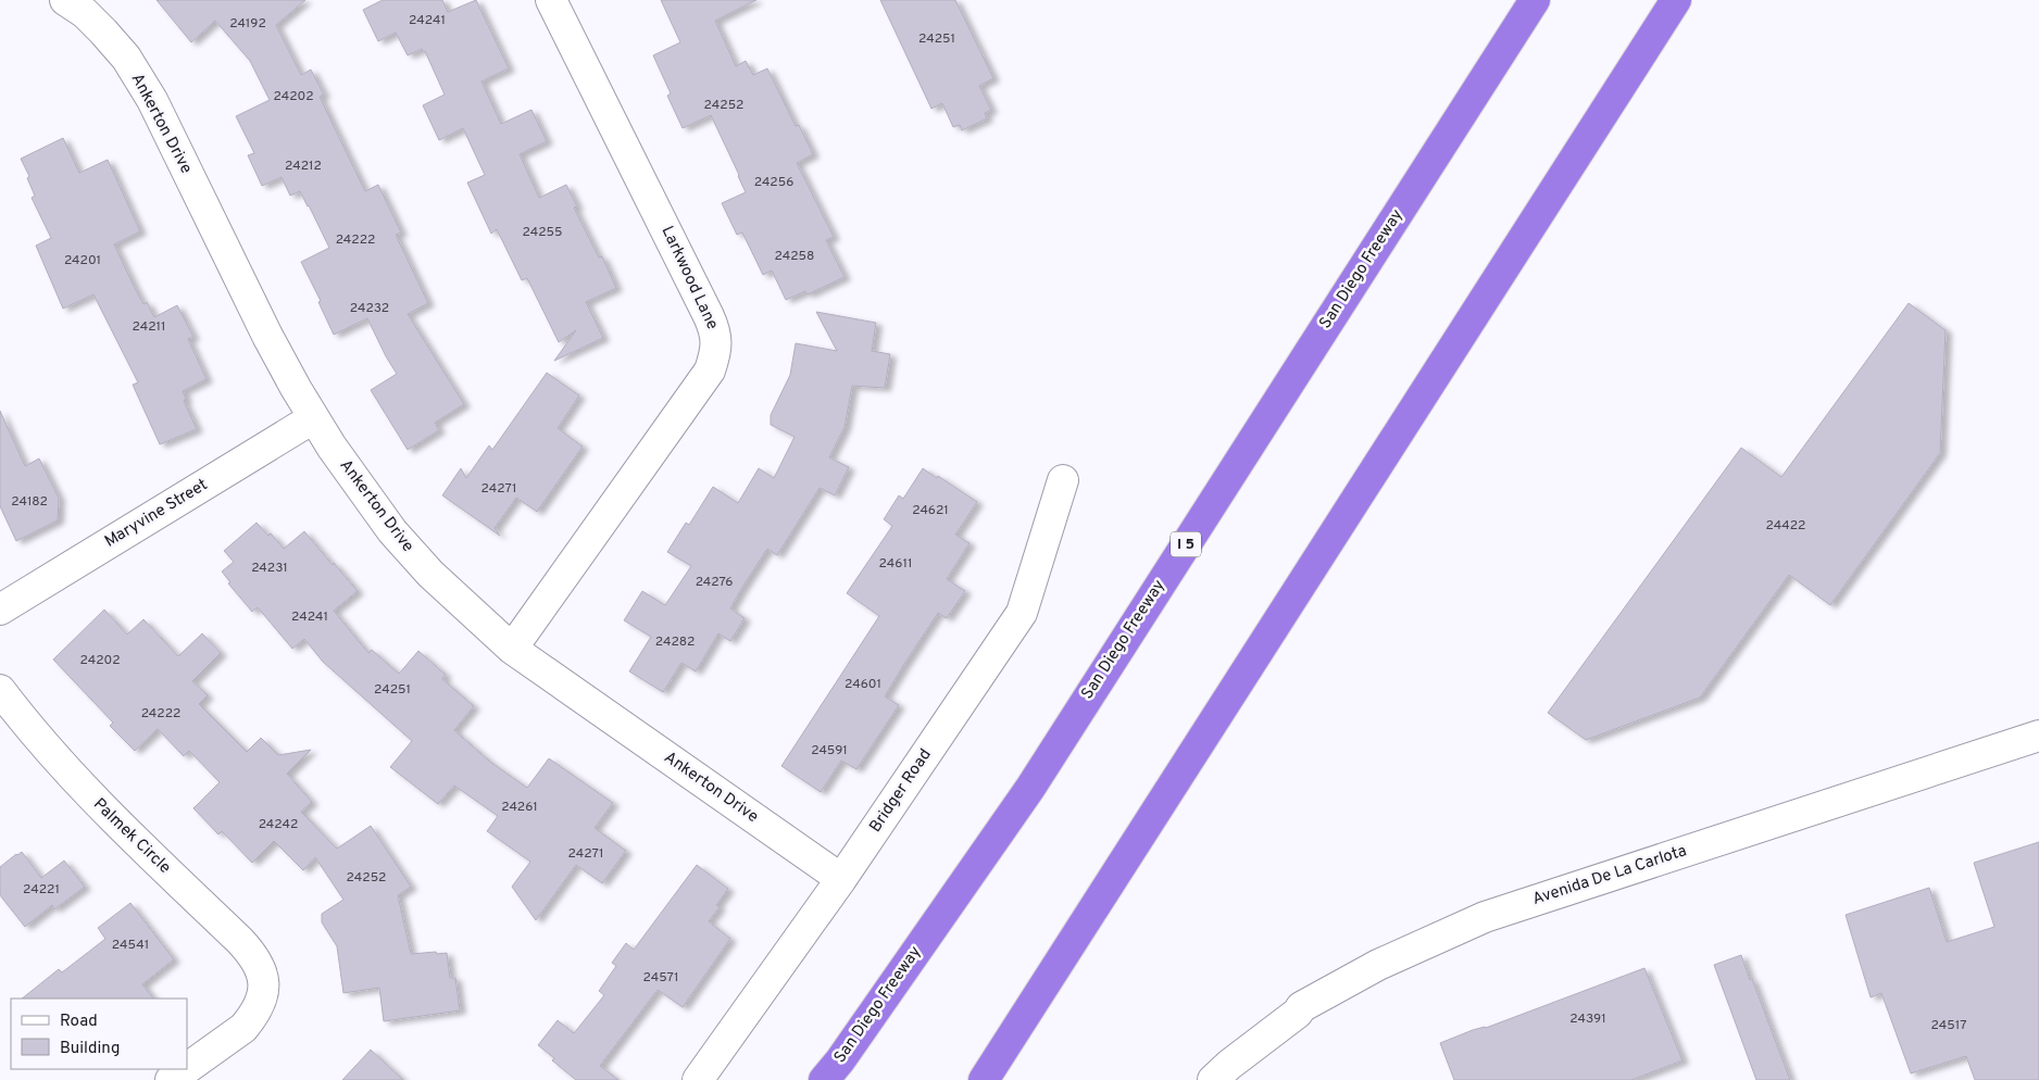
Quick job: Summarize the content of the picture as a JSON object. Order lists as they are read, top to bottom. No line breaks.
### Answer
{"streets":{"highway":["San Diego Freeway","I 5"],"street":["Ankerton Drive","Larkwood Lane","Maryvine Street","Bridger Road","Palmek Circle","Avenida De La Carlota"]},"crossings":[["Ankerton Drive","Larkwood Lane"],["Ankerton Drive","Maryvine Street"],["Ankerton Drive","Bridger Road"]],"house_numbers":["24241","24192","24251","24202","24252","24212","24256","24255","24222","24258","24201","24232","24211","24271","24182","24621","24422","24611","24231","24276","24241","24282","24202","24601","24251","24222","24591","24261","24242","24271","24252","24221","24541","24571","24391","24517"],"legend":["Road","Building"]}
